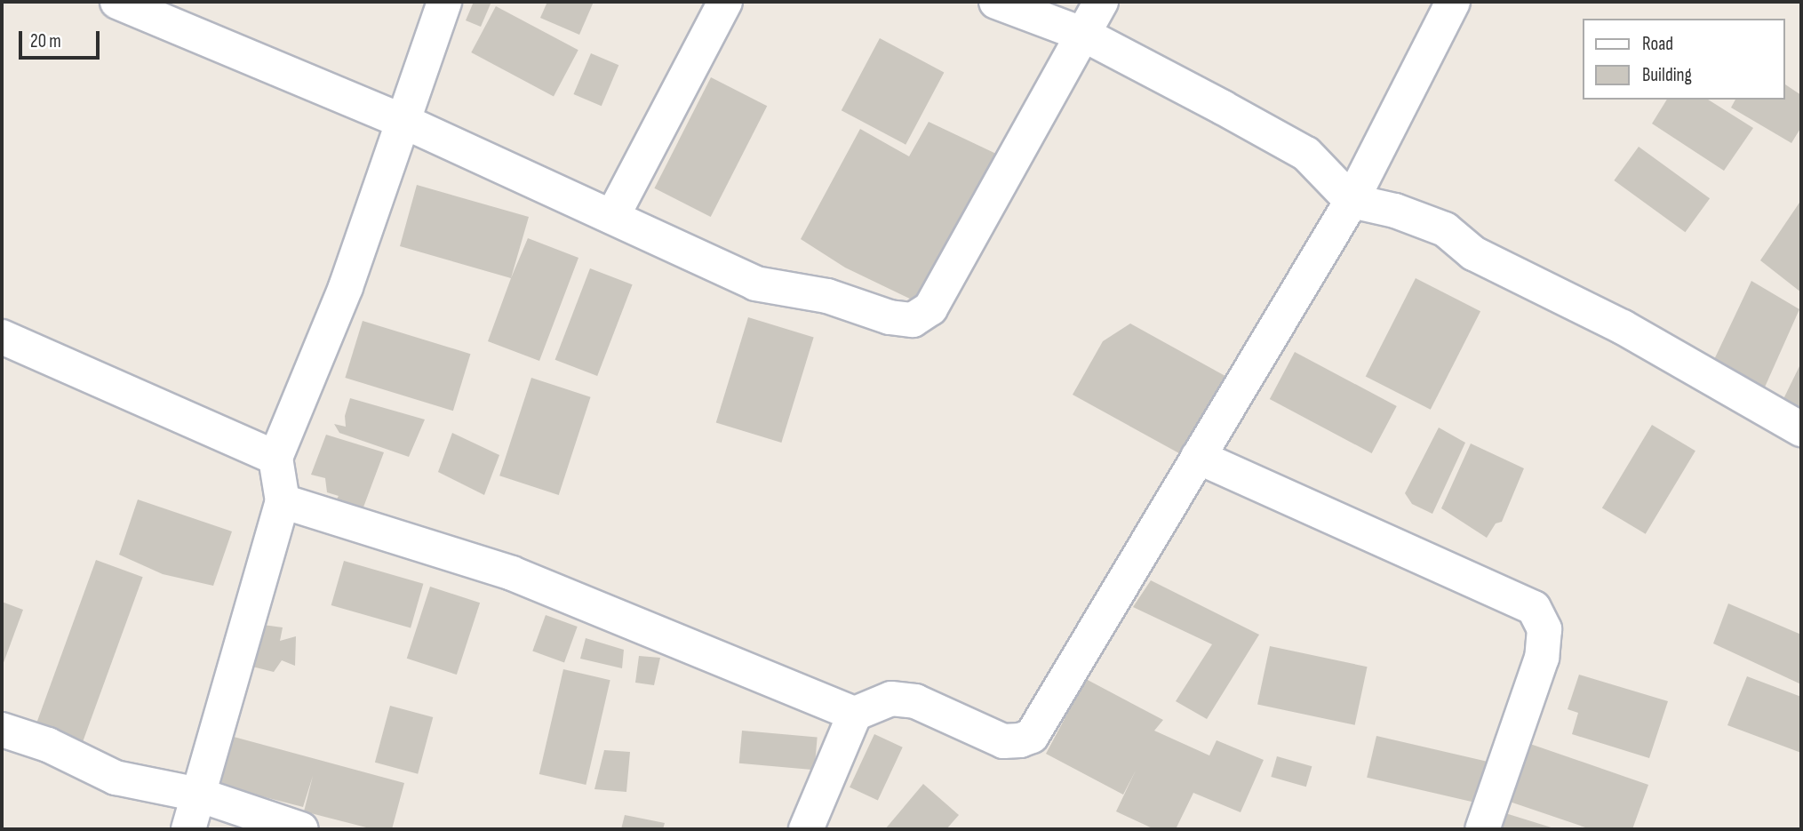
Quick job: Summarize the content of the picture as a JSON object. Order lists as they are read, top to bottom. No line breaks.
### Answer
{"legend":["Road","Building"],"scale_bar":"20 m"}
